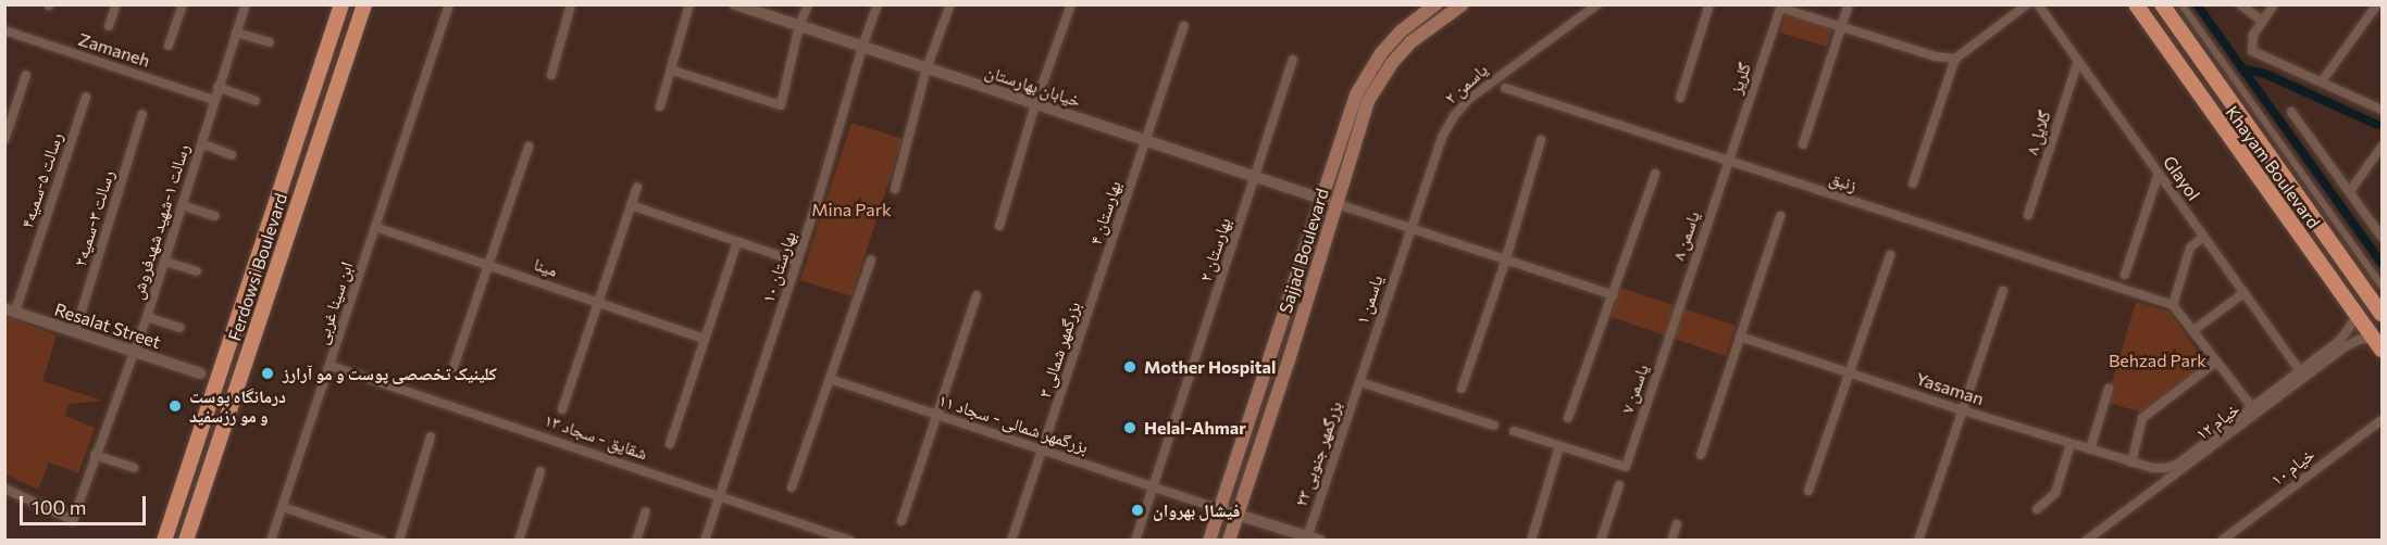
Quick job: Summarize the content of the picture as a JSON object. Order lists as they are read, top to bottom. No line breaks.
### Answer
{"streets":{"main road":["Khayam Boulevard","Sajjad Boulevard","Ferdowsi Boulevard"],"street":["Zamaneh","گلریز","یاسمن ۲","خیابان بهارستان","گلایل ۸","Glayol","رسالت ۵-سمیه۴","زنبق","بهارستان ۴","رسالت ۳-سمیه۲","رسالت ۱-شهید شهدفروش","یاسمن ۸","بهارستان ۲","مینا","بهارستان ۱۰","یاسمن ۱","ابن سینا غربی","Resalat Street","بزرگمهر شمالی ۳","یاسمن ۷","Yasaman","خیام ۱۲","بزرگمهر شمالی - سجاد ۱۱","شقایق - سجاد ۱۳","بزرگمهر جنوبی ۲۳","خیام ۱۰"]},"crossings":[["Zamaneh","رسالت ۱-شهید شهدفروش"],["گلریز","زنبق"],["گلریز","یاسمن ۸"],["یاسمن ۲","یاسمن ۱"],["خیابان بهارستان","بهارستان ۴"],["خیابان بهارستان","بهارستان ۲"],["خیابان بهارستان","Sajjad Boulevard"],["خیابان بهارستان","بهارستان ۱۰"],["گلایل ۸","Glayol"],["Khayam Boulevard","خیام ۱۲"],["Glayol","خیام ۱۲"],["رسالت ۵-سمیه۴","Resalat Street"],["زنبق","یاسمن ۸"],["بهارستان ۴","بزرگمهر شمالی ۳"],["رسالت ۳-سمیه۲","Resalat Street"],["رسالت ۱-شهید شهدفروش","Resalat Street"],["یاسمن ۸","یاسمن ۷"],["بهارستان ۲","بزرگمهر شمالی - سجاد ۱۱"],["Sajjad Boulevard","بزرگمهر شمالی - سجاد ۱۱"],["مینا","ابن سینا غربی"],["بهارستان ۱۰","شقایق - سجاد ۱۳"],["یاسمن ۱","بزرگمهر جنوبی ۲۳"],["ابن سینا غربی","شقایق - سجاد ۱۳"],["بزرگمهر شمالی ۳","بزرگمهر شمالی - سجاد ۱۱"],["Yasaman","خیام ۱۲"]],"parks":["Mina Park","Behzad Park"],"places":["Mother Hospital","کلینیک تخصصی پوست و مو آرارز","درمانگاه پوست و مو رزسفید","Helal-Ahmar","فیشال بهروان"],"scale_bar":"100 m"}
